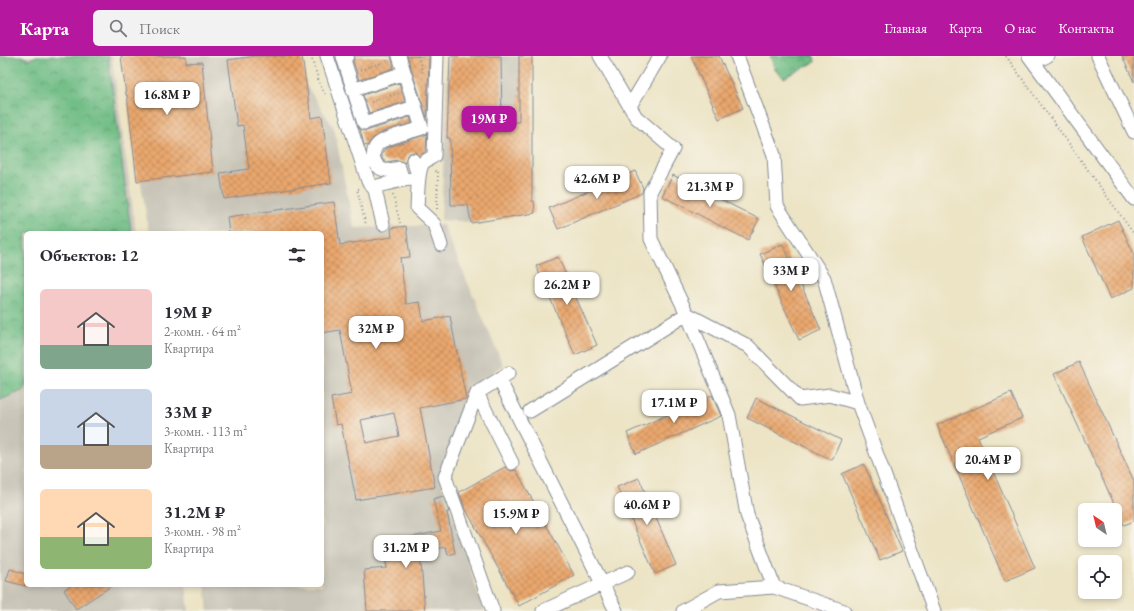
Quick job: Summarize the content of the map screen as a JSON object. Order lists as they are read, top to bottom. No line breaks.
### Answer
{"north":"top left","page":{"header":"Карта","search":"Поиск","nav":["Главная","Карта","О нас","Контакты"],"price":["16.8M ₽","19M ₽","42.6M ₽","21.3M ₽","33M ₽","26.2M ₽","32M ₽","17.1M ₽","20.4M ₽","40.6M ₽","15.9M ₽","31.2M ₽"],"heading":"Объектов: 12","list":[{"name":"19M ₽","note":"2-комн. · 64 m² · Квартира"},{"name":"33M ₽","note":"3-комн. · 113 m² · Квартира"},{"name":"31.2M ₽","note":"3-комн. · 98 m² · Квартира"}]}}
